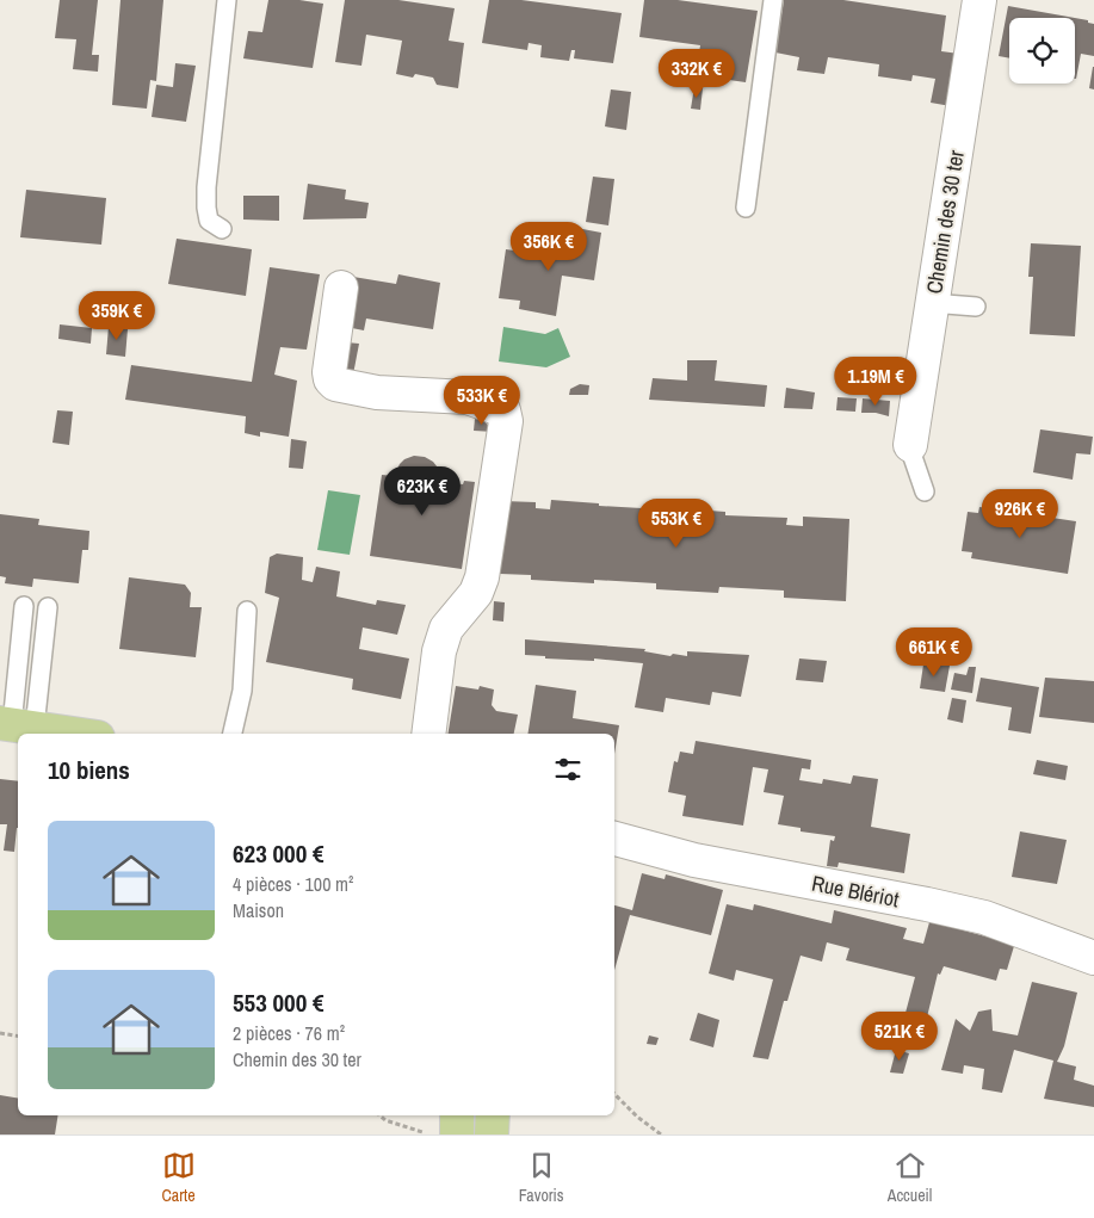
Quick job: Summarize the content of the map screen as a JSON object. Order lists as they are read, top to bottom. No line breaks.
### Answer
{"streets":{"street":["Chemin des 30 ter","Rue Blériot"]},"page":{"price":["332K €","356K €","359K €","1.19M €","533K €","623K €","926K €","553K €","661K €","521K €"],"heading":"10 biens","list":[{"name":"623 000 €","note":"4 pièces · 100 m² · Maison"},{"name":"553 000 €","note":"2 pièces · 76 m² · Chemin des 30 ter"}],"tabs":["Carte","Favoris","Accueil"]}}
